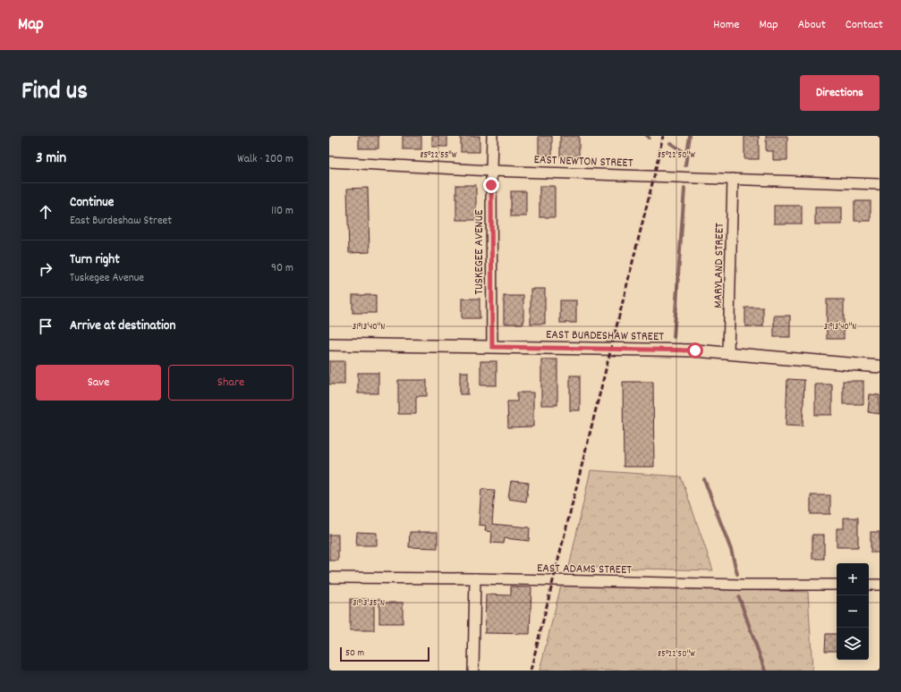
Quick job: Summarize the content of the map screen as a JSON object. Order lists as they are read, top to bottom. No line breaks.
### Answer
{"streets":{"street":["EAST NEWTON STREET","TUSKEGEE AVENUE","MARYLAND STREET","EAST BURDESHAW STREET","EAST ADAMS STREET"]},"crossings":[["EAST NEWTON STREET","TUSKEGEE AVENUE"],["EAST NEWTON STREET","MARYLAND STREET"],["TUSKEGEE AVENUE","EAST BURDESHAW STREET"],["MARYLAND STREET","EAST BURDESHAW STREET"]],"scale_bar":"50 m","page":{"header":"Map","nav":["Home","Map","About","Contact"],"title":"Find us","buttons":["Directions",["Save","Share"]],"heading":["3 min","Walk · 200 m"],"list":[["Continue","East Burdeshaw Street","110 m"],["Turn right","Tuskegee Avenue","90 m"],"Arrive at destination"],"map_buttons":["+","−"],"scale":"50 m"},"coordinates":["85°22'55\"W","85°22'50\"W","31°13'40\"N","31°13'35\"N"]}
